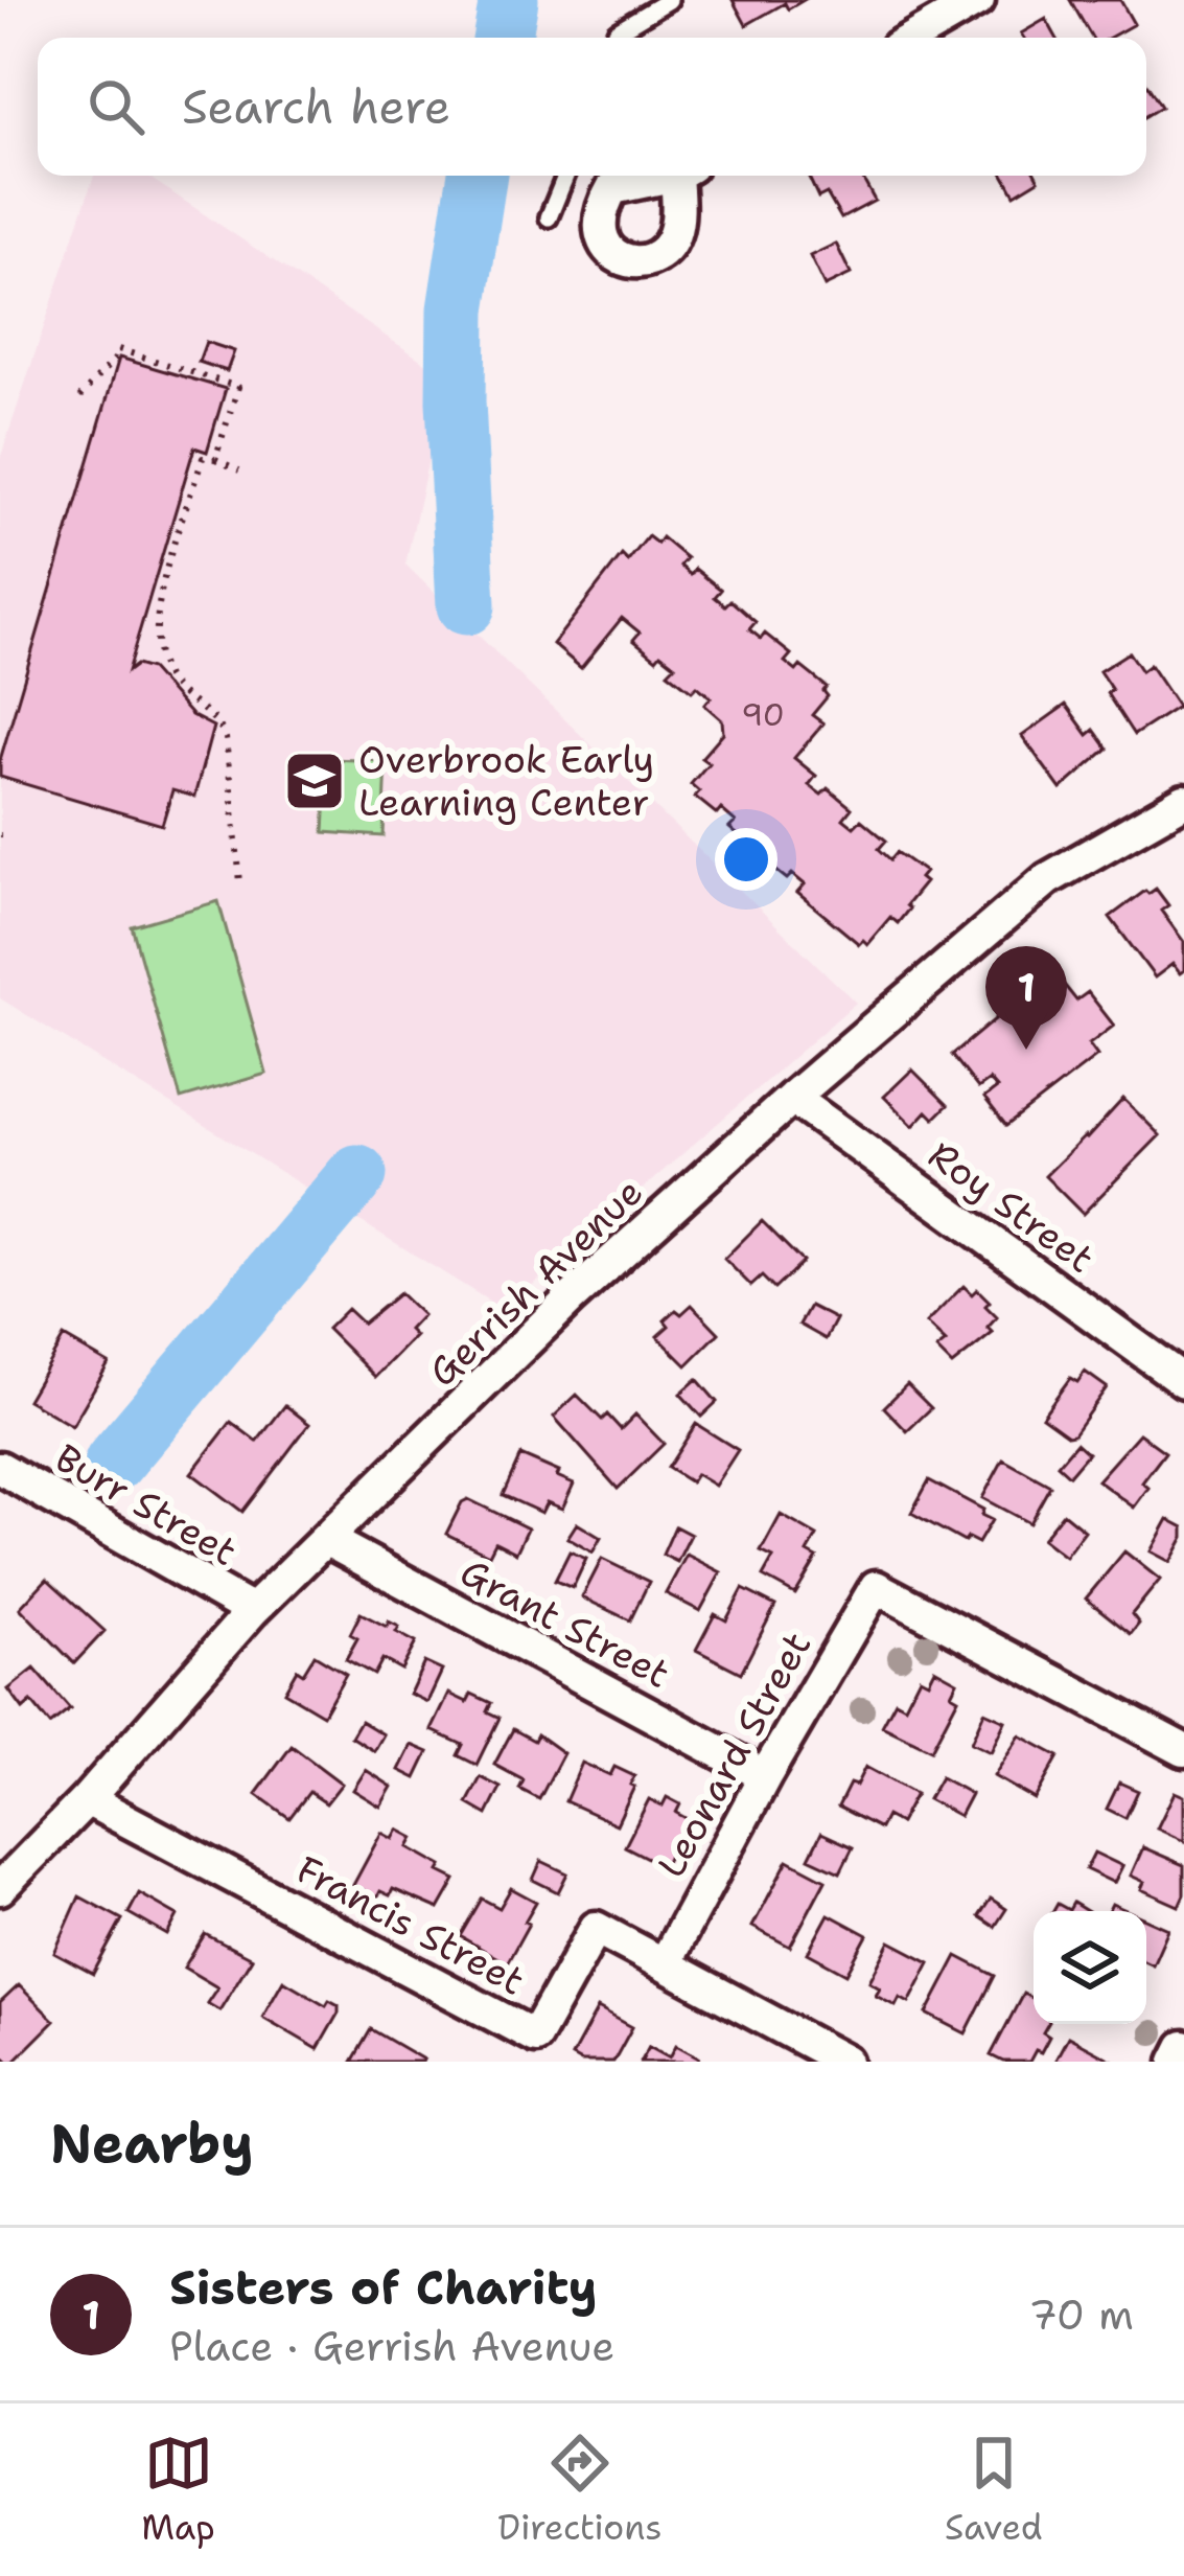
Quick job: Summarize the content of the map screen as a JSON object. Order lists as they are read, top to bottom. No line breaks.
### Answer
{"streets":{"street":["Roy Street","Gerrish Avenue","Burr Street","Grant Street","Leonard Street","Francis Street"]},"crossings":[["Roy Street","Gerrish Avenue"],["Gerrish Avenue","Burr Street"],["Gerrish Avenue","Grant Street"],["Gerrish Avenue","Francis Street"],["Grant Street","Leonard Street"],["Leonard Street","Francis Street"]],"places":{"school or university":["Overbrook Early Learning Center"]},"house_numbers":["90"],"page":{"search":"Search here","pins":"1","heading":"Nearby","list":[{"mark":"1","name":"Sisters of Charity","note":"Place · Gerrish Avenue","value":"70 m"}],"nav":["Map","Directions","Saved"]}}
